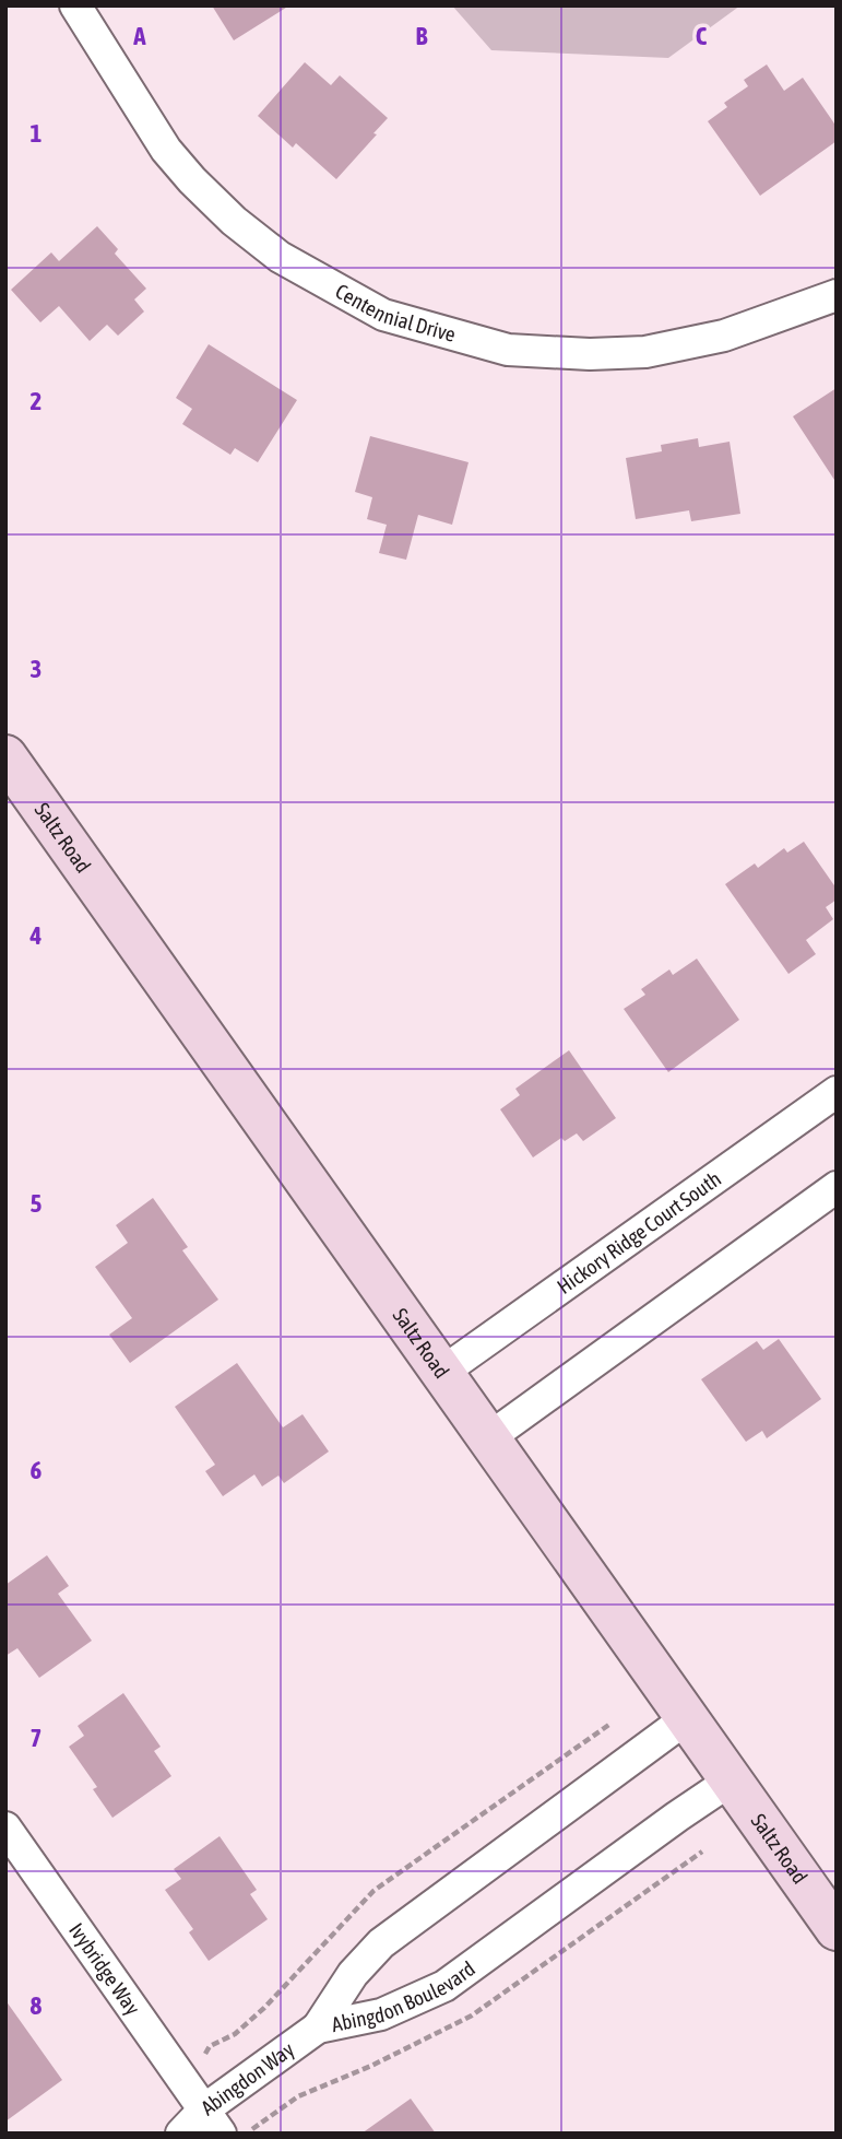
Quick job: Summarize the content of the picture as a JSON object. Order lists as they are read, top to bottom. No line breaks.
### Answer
{"streets":{"street":["Centennial Drive","Saltz Road","Hickory Ridge Court South","Ivybridge Way","Abingdon Boulevard","Abingdon Way"]},"crossings":[["Saltz Road","Hickory Ridge Court South"],["Saltz Road","Abingdon Boulevard"],["Ivybridge Way","Abingdon Way"],["Abingdon Boulevard","Abingdon Way"]],"grid":{"columns":["A","B","C"],"rows":["1","2","3","4","5","6","7","8"]}}
